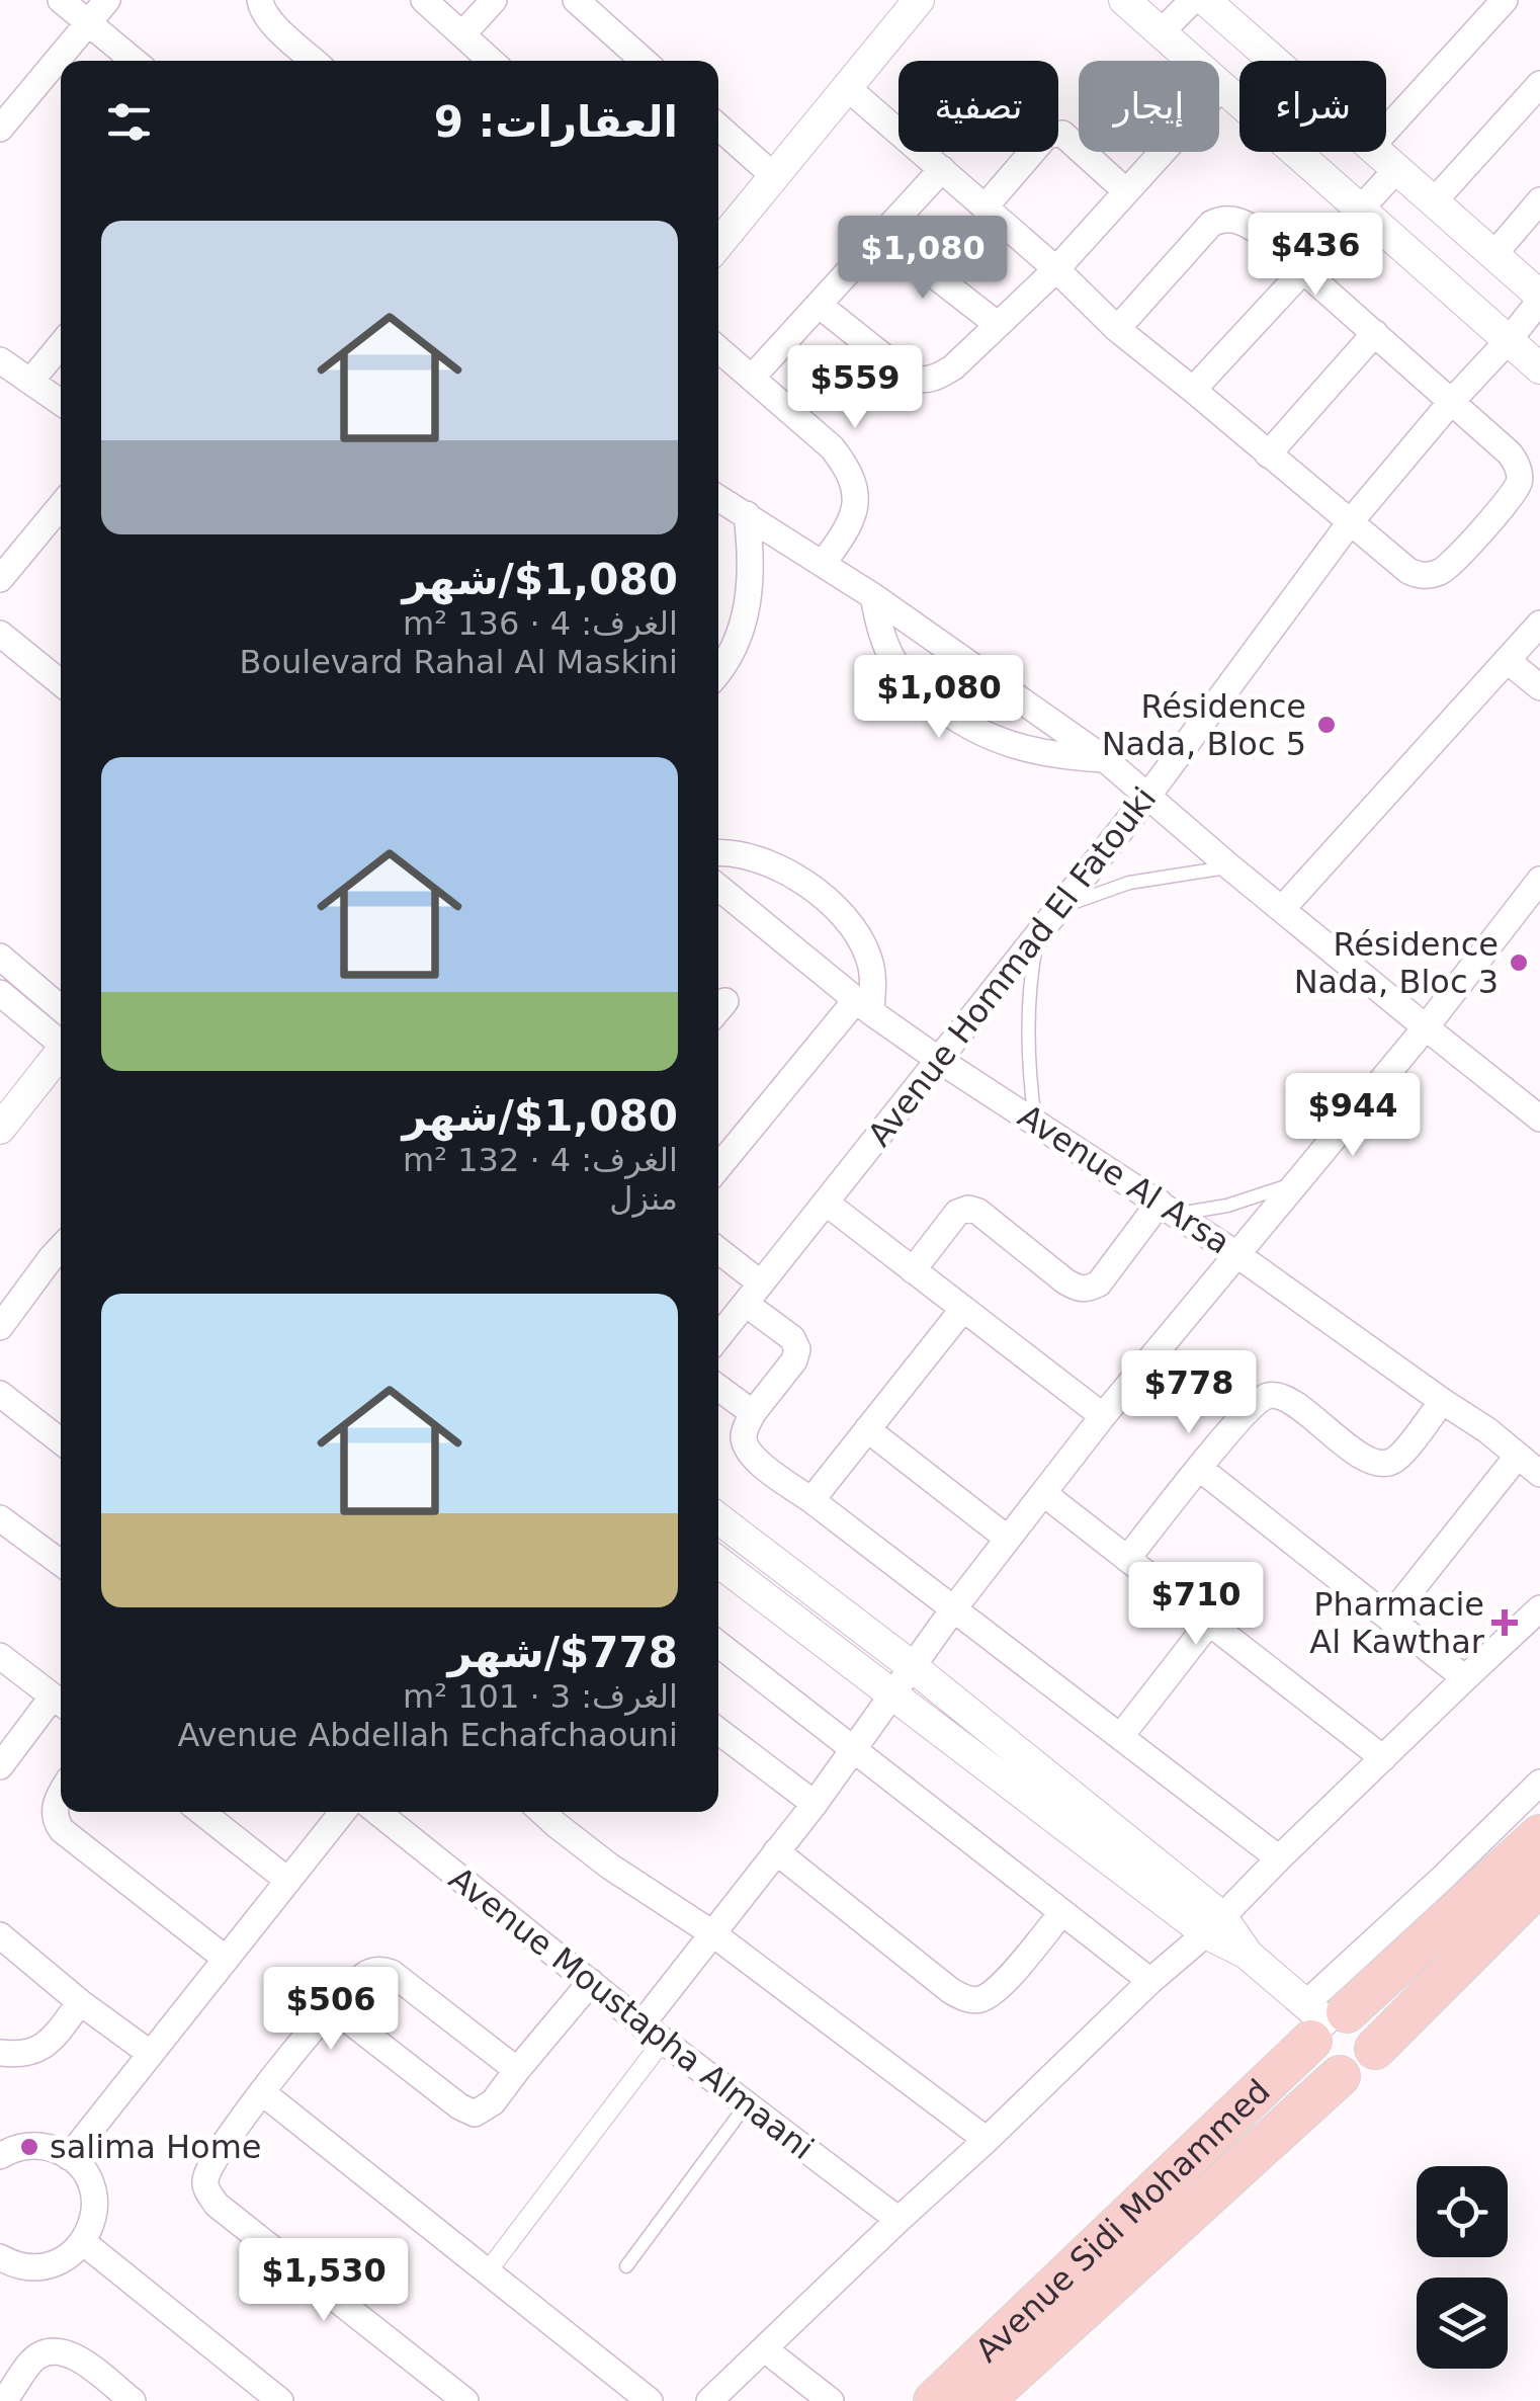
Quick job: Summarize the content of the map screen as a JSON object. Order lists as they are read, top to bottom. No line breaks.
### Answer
{"streets":{"main road":["Avenue Sidi Mohammed"],"street":["Avenue Hommad El Fatouki","Avenue Al Arsa","Avenue Moustapha Almaani"]},"crossings":[["Avenue Hommad El Fatouki","Avenue Al Arsa"]],"places":{"other":["Résidence Nada, Bloc 5","Résidence Nada, Bloc 3","salima Home"],"health":["Pharmacie Al Kawthar"]},"page":{"chip":["شراء","إيجار","تصفية"],"heading":"العقارات: 9","list":[{"name":"$1,080/شهر","note":"الغرف: 4 · 136 m² · Boulevard Rahal Al Maskini"},{"name":"$1,080/شهر","note":"الغرف: 4 · 132 m² · منزل"},{"name":"$778/شهر","note":"الغرف: 3 · 101 m² · Avenue Abdellah Echafchaouni"}],"price":["$436","$1,080","$559","$1,080","$944","$778","$710","$506","$1,530"]}}
